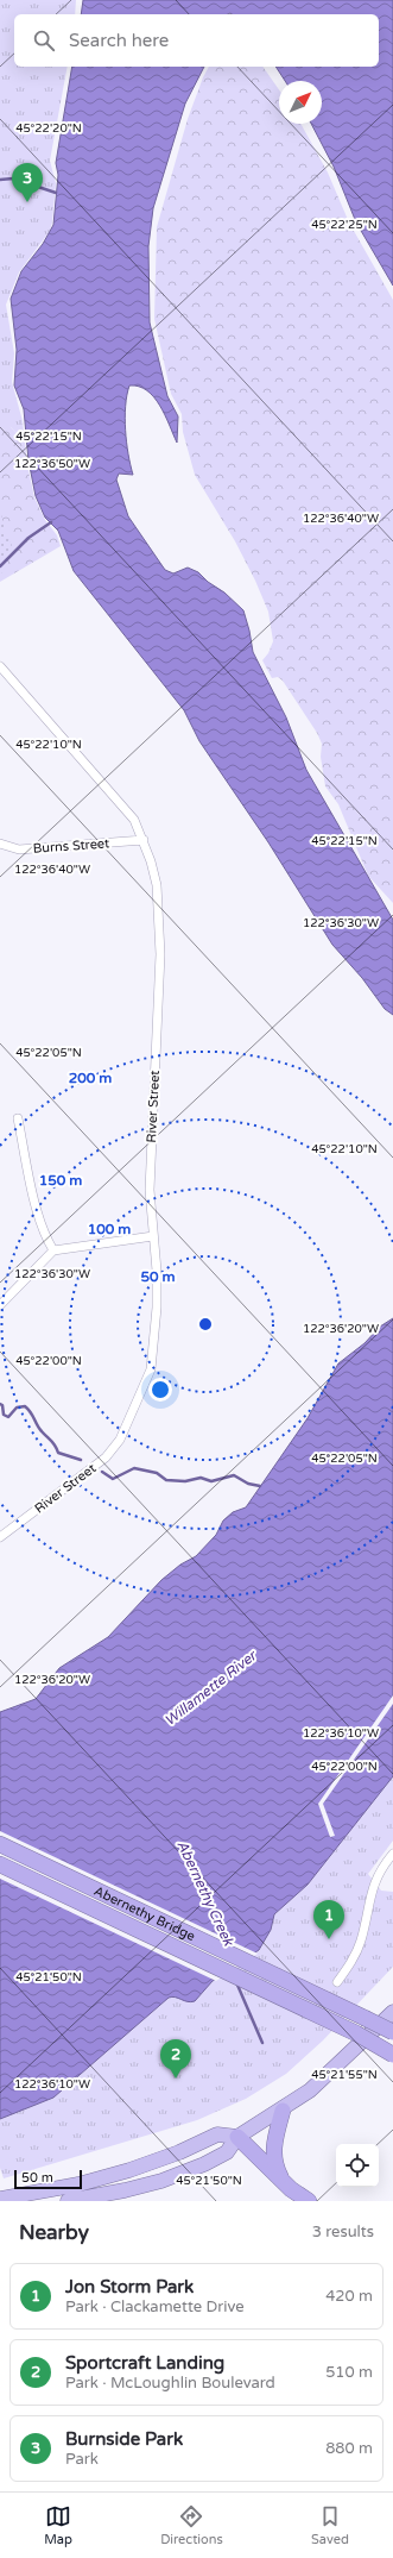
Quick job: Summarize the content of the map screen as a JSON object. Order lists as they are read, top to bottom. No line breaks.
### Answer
{"streets":{"highway":["Abernethy Bridge"],"street":["Burns Street","River Street"]},"crossings":[["Burns Street","River Street"]],"water":["Willamette River","Abernethy Creek"],"scale_bar":"50 m","north":"top right","page":{"search":"Search here","pins":["3","1","2"],"scale":"50 m","heading":["Nearby","3 results"],"list":[{"mark":"1","name":"Jon Storm Park","note":"Park · Clackamette Drive","value":"420 m"},{"mark":"2","name":"Sportcraft Landing","note":"Park · McLoughlin Boulevard","value":"510 m"},{"mark":"3","name":"Burnside Park","note":"Park","value":"880 m"}],"nav":["Map","Directions","Saved"]},"coordinates":["45°22'20\"N","45°22'25\"N","45°22'15\"N","122°36'50\"W","122°36'40\"W","45°22'10\"N","122°36'30\"W","45°22'05\"N","122°36'20\"W","45°22'00\"N","122°36'10\"W","45°21'50\"N","45°21'55\"N"],"rings":["200 m","150 m","100 m","50 m"]}
